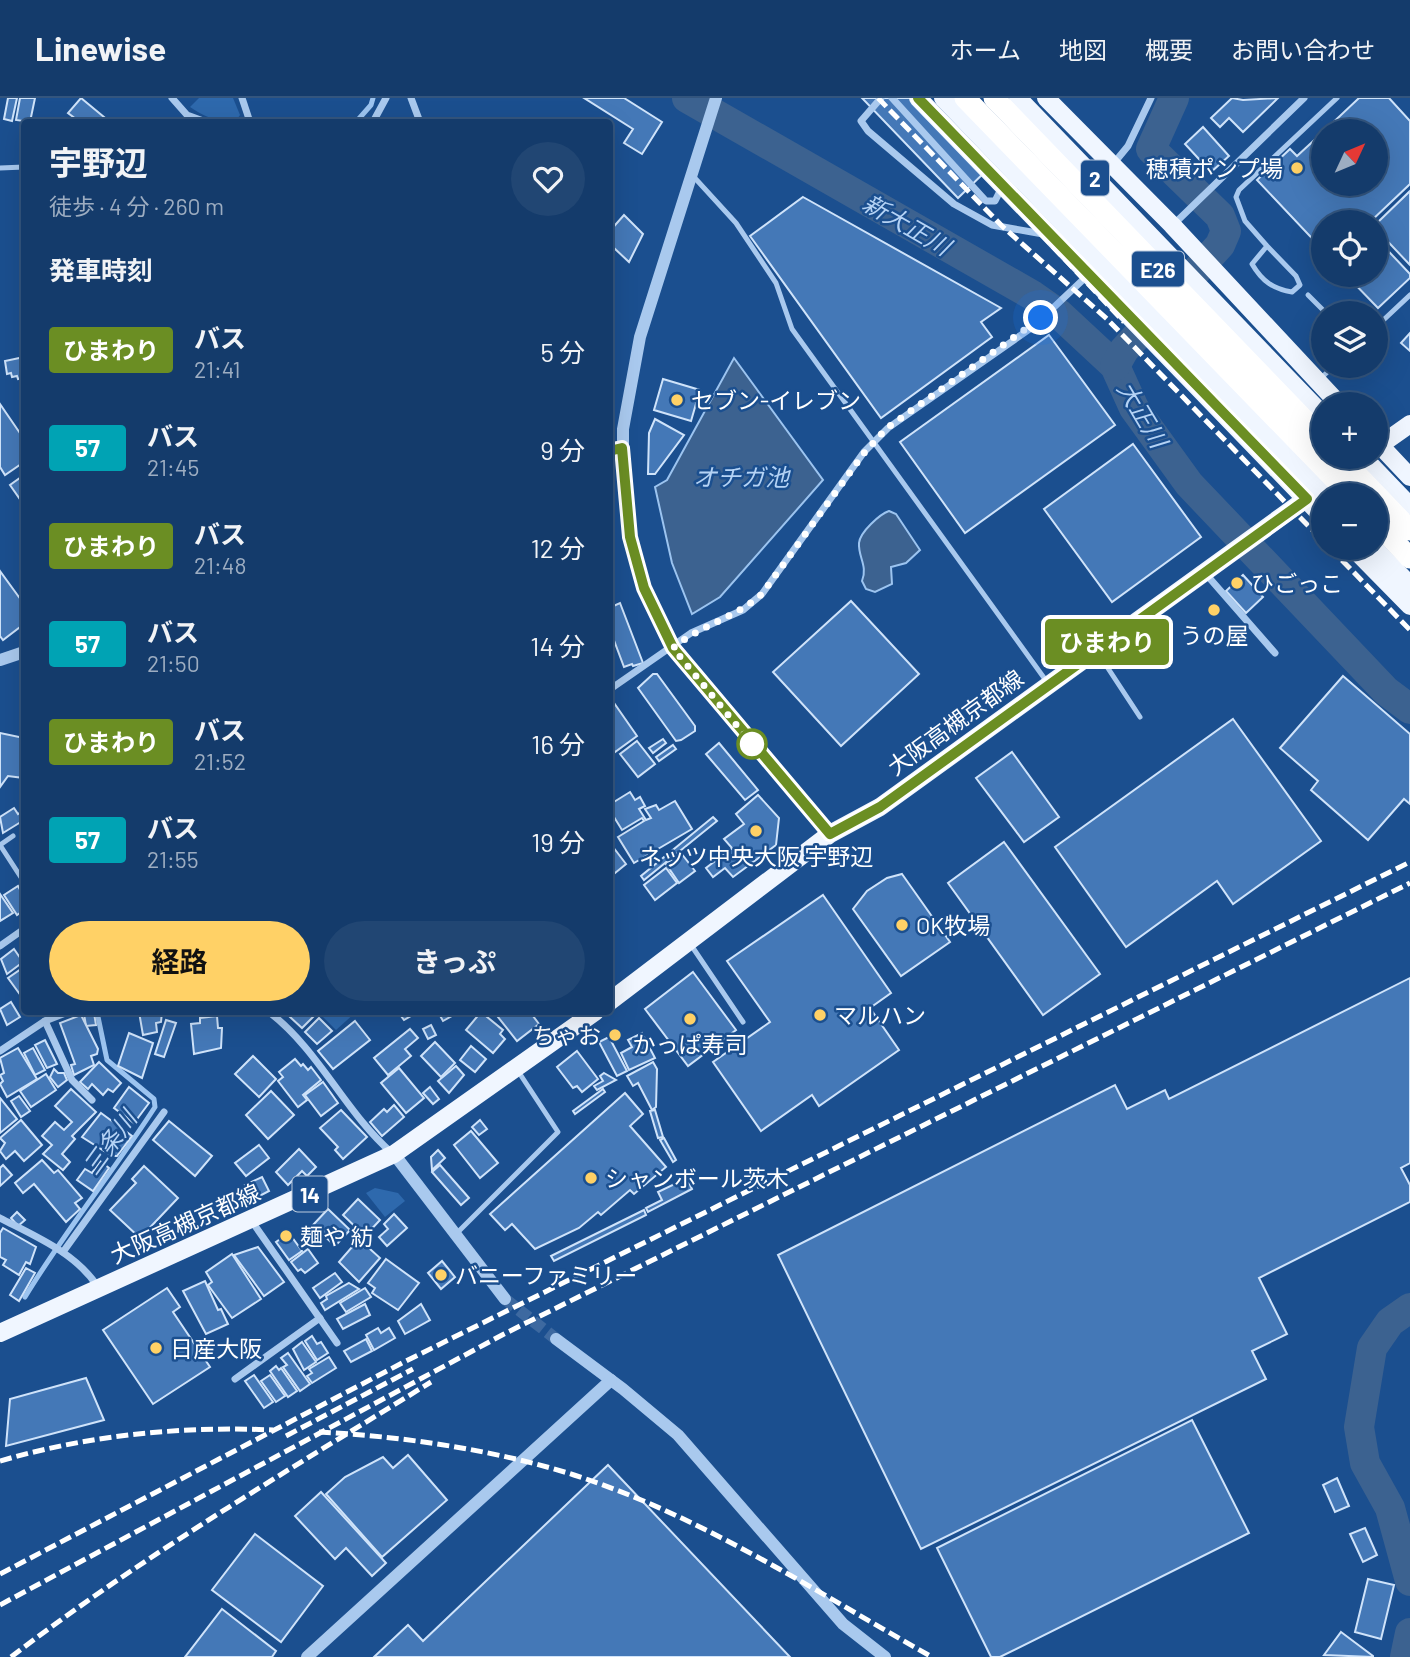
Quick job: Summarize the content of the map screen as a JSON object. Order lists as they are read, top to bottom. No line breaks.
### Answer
{"streets":{"highway":["E26"],"main road":["2","大阪高槻京都線","14"]},"water":["新大正川","大正川","オチガ池","三条川"],"places":["穂積ポンプ場","セブン-イレブン","ひごっこ","うの屋","ネッツ中央大阪 宇野辺","OK牧場","マルハン","かっぱ寿司","ちゃお","シャンボール茨木","麺や 紡","バニーファミリー","日産大阪"],"lines":["bus line ひまわり"],"north":"top right","page":{"header":"Linewise","nav":["ホーム","地図","概要","お問い合わせ"],"on_map":"ひまわり","map_buttons":["+","−"],"heading":[["宇野辺","徒歩 · 4 分 · 260 m"],"発車時刻"],"list":[{"mark":"ひまわり","name":"バス","note":"21:41","value":"5 分"},{"mark":"57","name":"バス","note":"21:45","value":"9 分"},{"mark":"ひまわり","name":"バス","note":"21:48","value":"12 分"},{"mark":"57","name":"バス","note":"21:50","value":"14 分"},{"mark":"ひまわり","name":"バス","note":"21:52","value":"16 分"},{"mark":"57","name":"バス","note":"21:55","value":"19 分"}],"buttons":["経路","きっぷ"]}}
